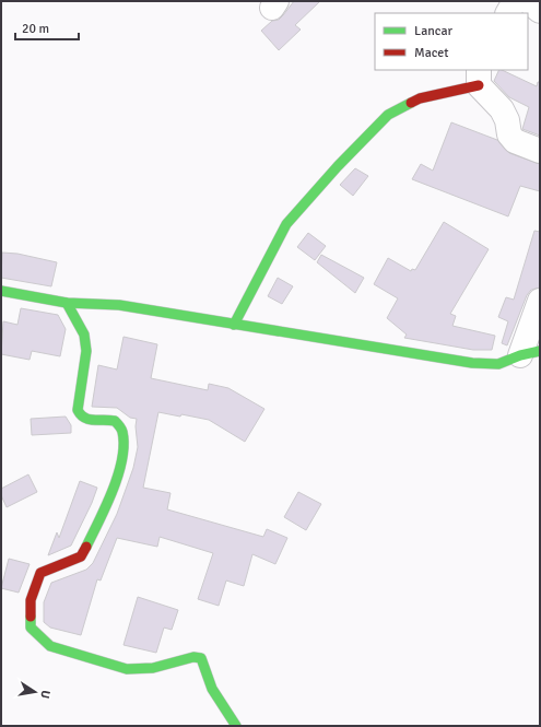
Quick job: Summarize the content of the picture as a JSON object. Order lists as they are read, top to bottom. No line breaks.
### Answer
{"legend":["Lancar","Macet"],"scale_bar":"20 m","north":"right"}
